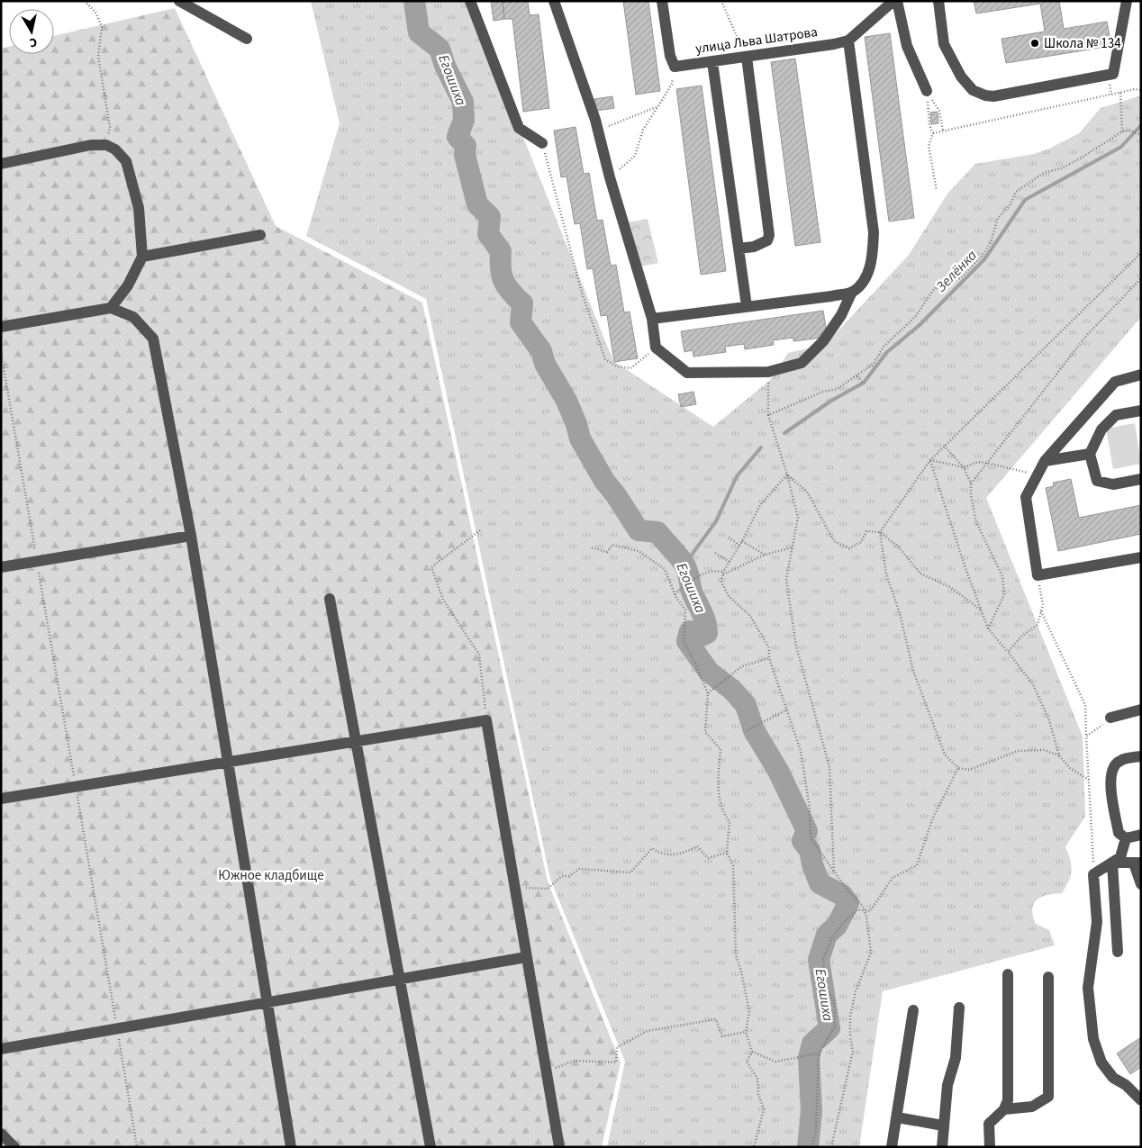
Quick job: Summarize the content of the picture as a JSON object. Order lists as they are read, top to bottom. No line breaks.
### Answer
{"streets":{"street":["улица Льва Шатрова"]},"water":["Егошиха","Зелёнка"],"parks":["Южное кладбище"],"places":["Школа № 134"],"north":"bottom"}
